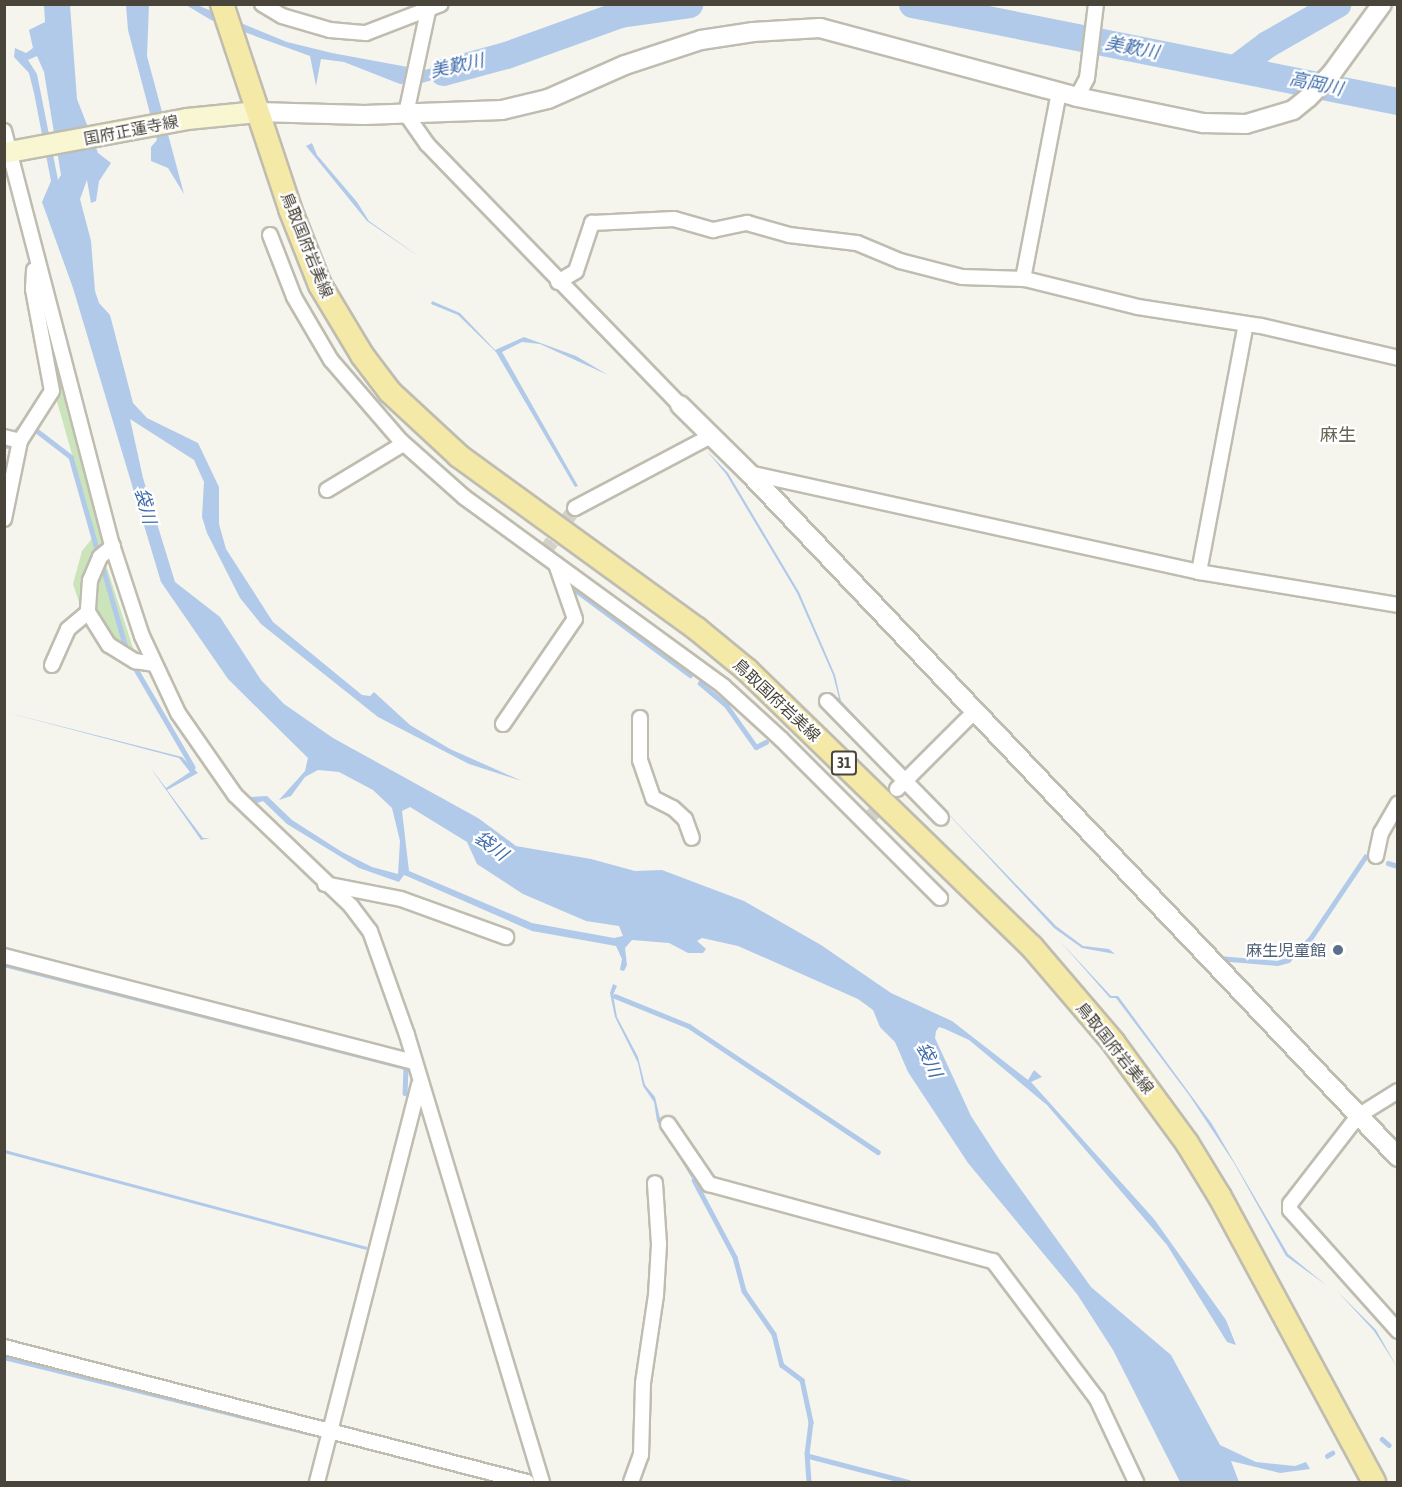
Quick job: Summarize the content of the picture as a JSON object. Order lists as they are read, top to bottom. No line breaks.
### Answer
{"streets":{"main road":["国府正蓮寺線","鳥取国府岩美線","31"]},"crossings":[["国府正蓮寺線","鳥取国府岩美線"]],"districts":["麻生"],"water":["美歎川","高岡川","袋川"],"places":["麻生児童館"]}
